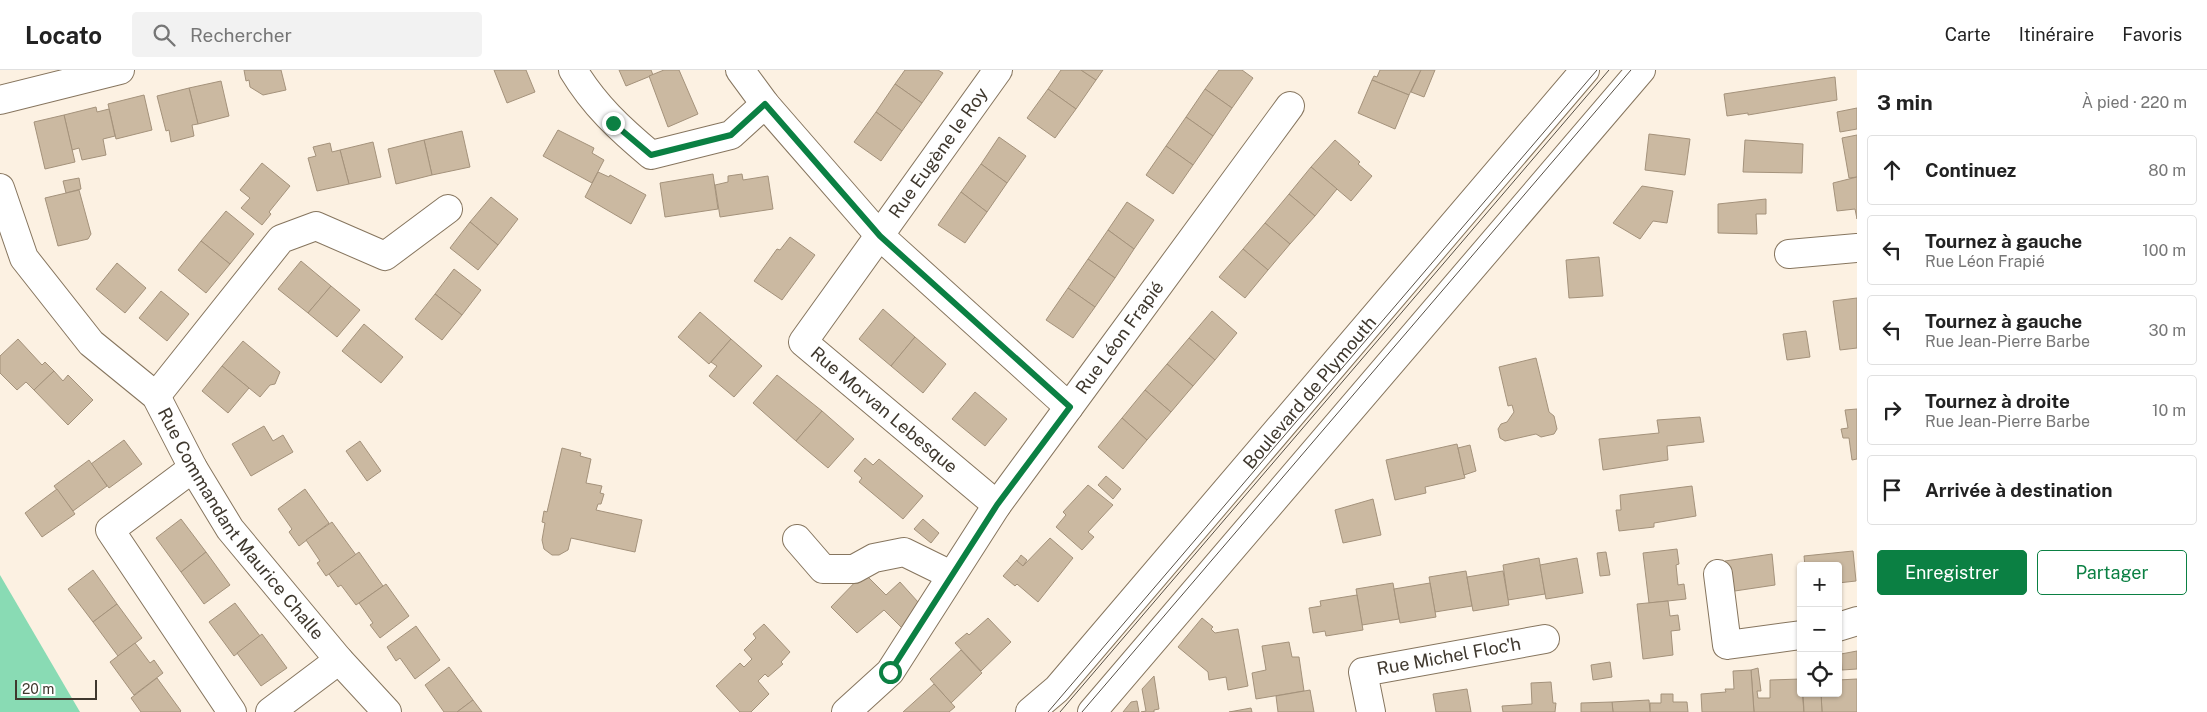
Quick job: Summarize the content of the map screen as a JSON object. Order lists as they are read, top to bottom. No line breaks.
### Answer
{"streets":{"street":["Rue Eugène le Roy","Rue Léon Frapié","Boulevard de Plymouth","Rue Morvan Lebesque","Rue Commandant Maurice Challe","Rue Michel Floc'h"]},"crossings":[["Rue Eugène le Roy","Rue Léon Frapié"],["Rue Eugène le Roy","Rue Morvan Lebesque"],["Rue Léon Frapié","Rue Morvan Lebesque"]],"scale_bar":"20 m","page":{"header":"Locato","search":"Rechercher","nav":["Carte","Itinéraire","Favoris"],"heading":["3 min","À pied · 220 m"],"list":[["Continuez","80 m"],["Tournez à gauche","Rue Léon Frapié","100 m"],["Tournez à gauche","Rue Jean-Pierre Barbe","30 m"],["Tournez à droite","Rue Jean-Pierre Barbe","10 m"],"Arrivée à destination"],"buttons":["Enregistrer","Partager"],"map_buttons":["+","−"],"scale":"20 m"}}
